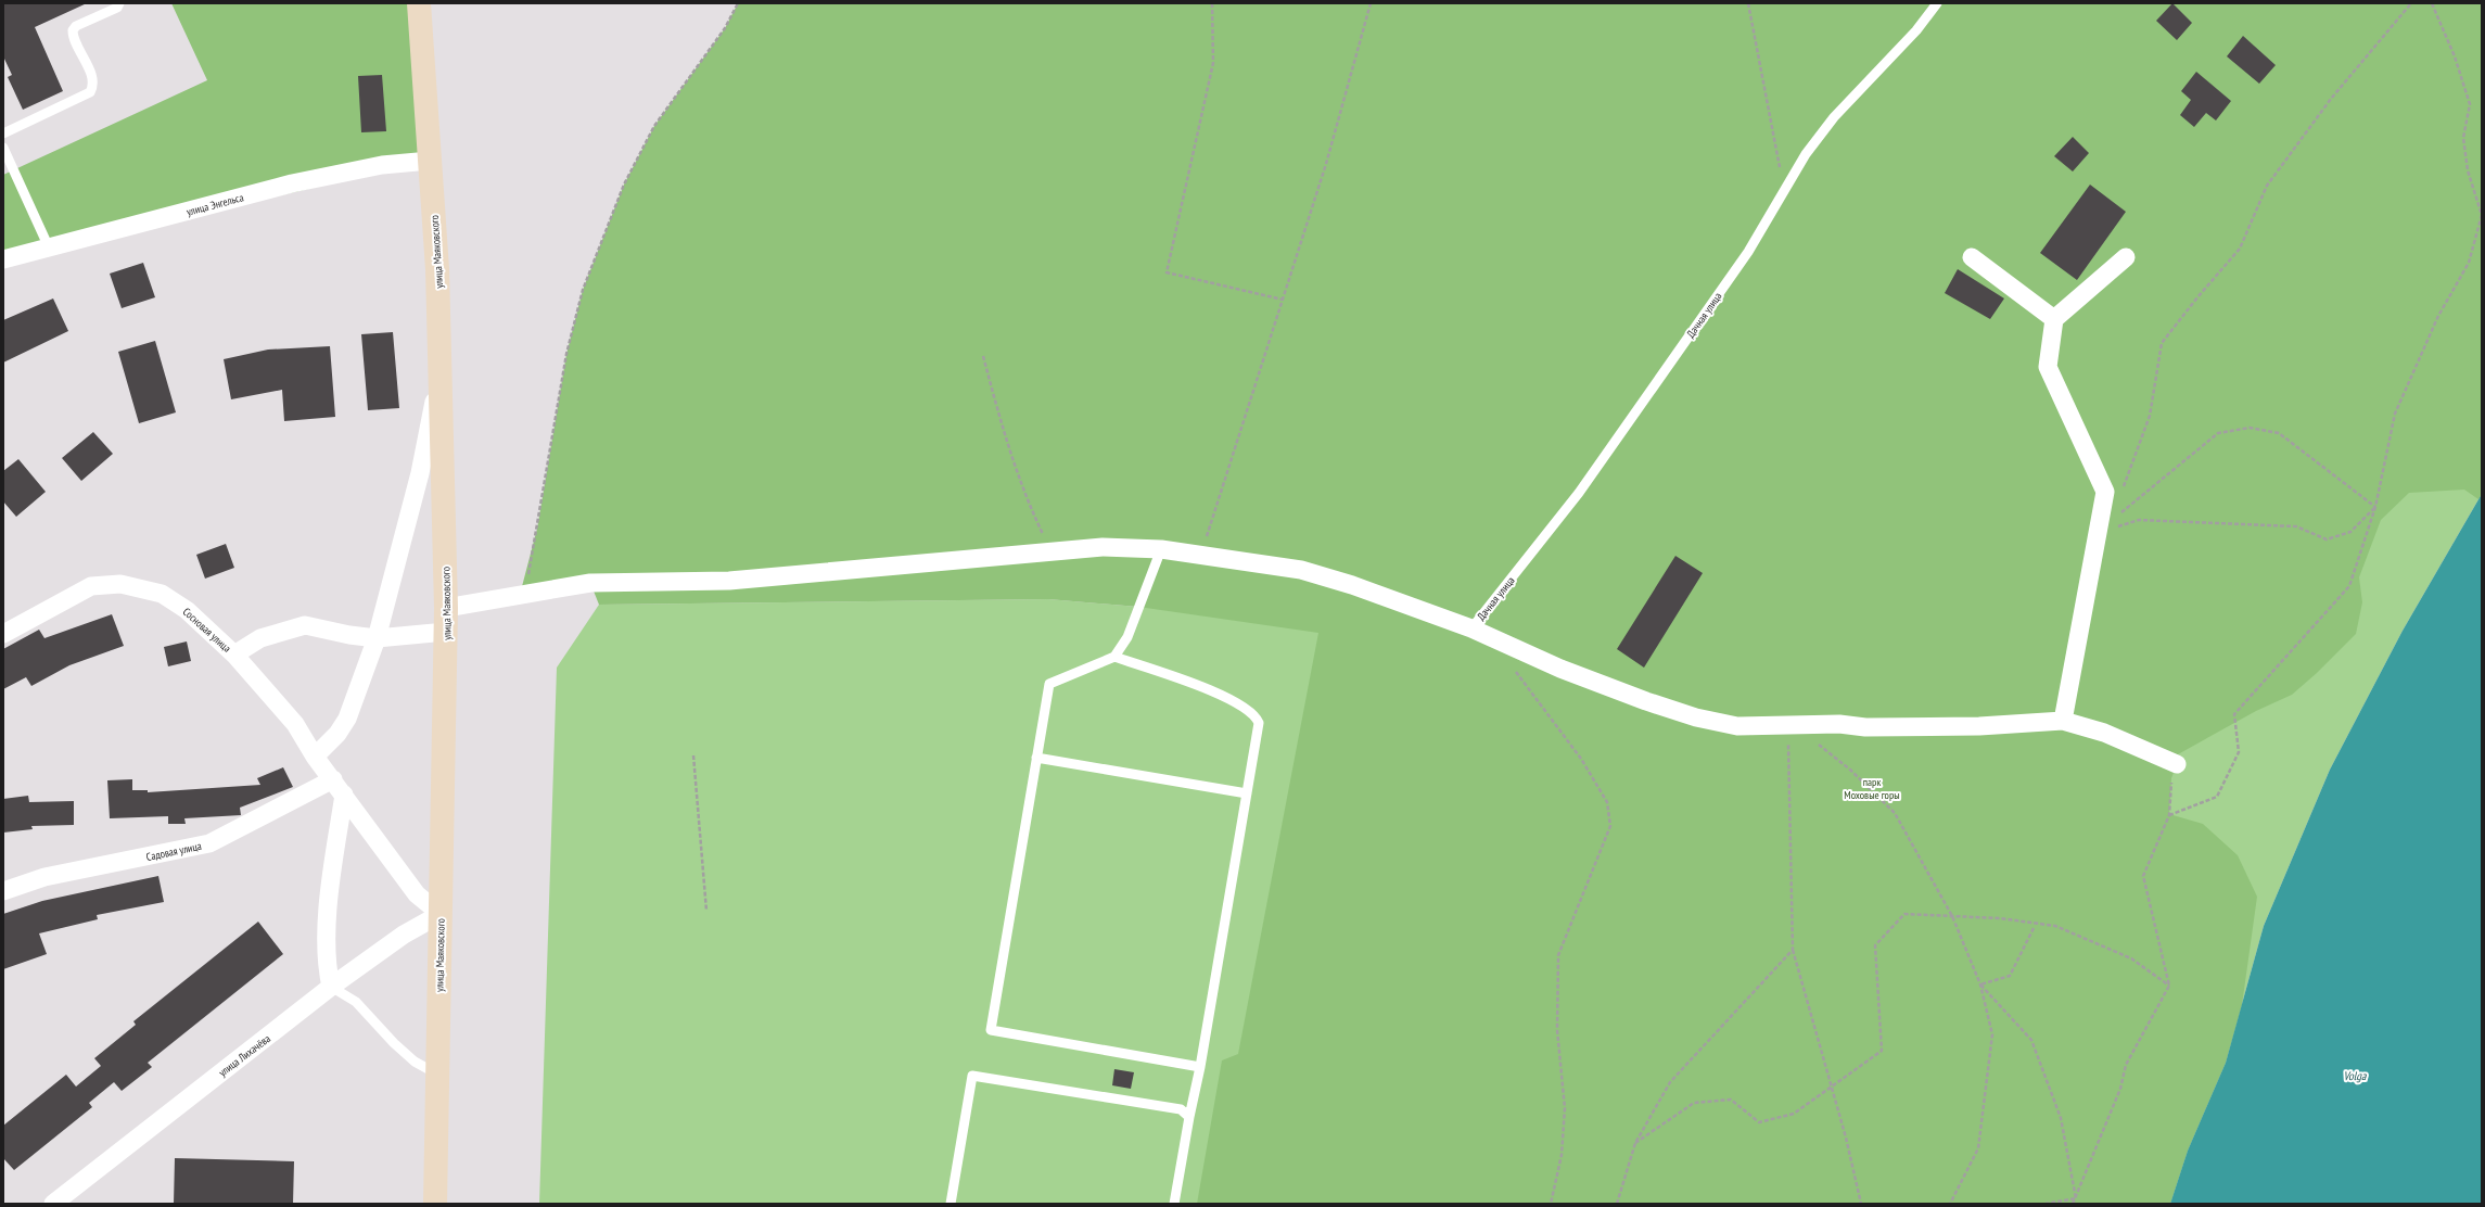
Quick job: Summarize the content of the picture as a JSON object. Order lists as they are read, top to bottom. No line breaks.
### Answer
{"streets":{"main road":["улица Маяковского"],"street":["улица Энгельса","Сосновая улица","Садовая улица","улица Лихачёва"],"lane":["Дачная улица"]},"crossings":[["улица Энгельса","улица Маяковского"],["улица Маяковского","Сосновая улица"],["улица Маяковского","улица Лихачёва"]],"water":["Volga"],"parks":["парк Моховые горы"]}
